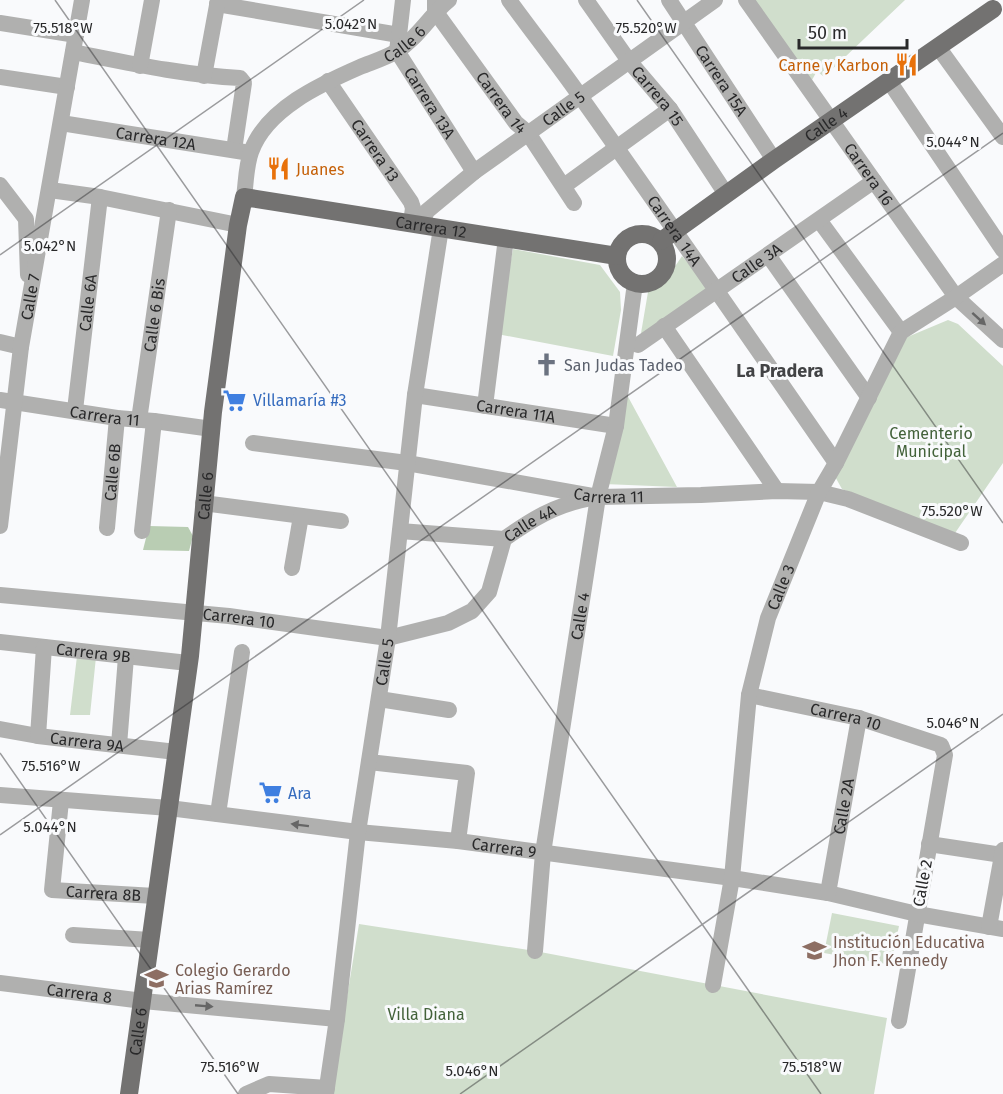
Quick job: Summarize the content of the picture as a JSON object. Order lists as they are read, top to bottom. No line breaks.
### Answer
{"streets":{"main road":["Calle 6","Calle 4","Carrera 12"],"street":["Carrera 15A","Carrera 15","Carrera 14","Carrera 13A","Calle 5","Carrera 12A","Carrera 13","Carrera 16","Carrera 14A","Calle 3A","Calle 7","Calle 6A","Calle 6 Bis","Carrera 11A","Carrera 11","Calle 6B","Calle 4A","Calle 3","Carrera 10","Carrera 9B","Carrera 9A","Calle 2A","Carrera 9","Calle 2","Carrera 8B","Carrera 8"]},"crossings":[["Calle 6","Carrera 14"],["Calle 6","Carrera 13A"],["Calle 6","Carrera 12A"],["Calle 6","Carrera 13"],["Calle 6","Carrera 12"],["Calle 6","Carrera 11"],["Calle 6","Carrera 10"],["Calle 6","Carrera 9B"],["Calle 6","Carrera 9A"],["Calle 6","Carrera 9"],["Calle 6","Carrera 8B"],["Calle 6","Carrera 8"],["Carrera 15A","Calle 5"],["Carrera 15A","Calle 4"],["Carrera 15","Calle 5"],["Carrera 15","Calle 4"],["Carrera 14","Calle 5"],["Carrera 13A","Calle 5"],["Calle 5","Carrera 13"],["Calle 5","Carrera 12"],["Calle 5","Carrera 14A"],["Calle 5","Carrera 11A"],["Calle 5","Carrera 11"],["Calle 5","Carrera 10"],["Calle 5","Carrera 9"],["Calle 5","Carrera 8"],["Calle 4","Carrera 16"],["Calle 4","Carrera 12"],["Calle 4","Carrera 14A"],["Calle 4","Carrera 11A"],["Calle 4","Carrera 11"],["Calle 4","Calle 4A"],["Calle 4","Carrera 9"],["Carrera 12A","Calle 7"],["Carrera 13","Carrera 12"],["Carrera 16","Calle 3A"],["Carrera 12","Carrera 14A"],["Carrera 14A","Calle 3A"],["Carrera 14A","Calle 3"],["Calle 7","Carrera 11"],["Calle 6A","Carrera 11"],["Calle 6 Bis","Carrera 11"],["Carrera 11","Calle 6B"],["Carrera 11","Calle 4A"],["Carrera 11","Calle 3"],["Calle 4A","Carrera 10"],["Calle 3","Carrera 10"],["Calle 3","Carrera 9"],["Carrera 10","Calle 2A"],["Carrera 10","Calle 2"],["Calle 2A","Carrera 9"],["Carrera 9","Calle 2"],["Carrera 9","Carrera 8B"]],"districts":["La Pradera"],"parks":["Cementerio Municipal","Villa Diana"],"places":{"restaurant":["Carne y Karbon","Juanes"],"church":["San Judas Tadeo"],"supermarket":["Villamaría #3","Ara"],"school or university":["Institución Educativa Jhon F. Kennedy","Colegio Gerardo Arias Ramírez"]},"scale_bar":"50 m","coordinates":["5.042°N","75.518°W","75.520°W","5.044°N","5.046°N","75.516°W"]}
